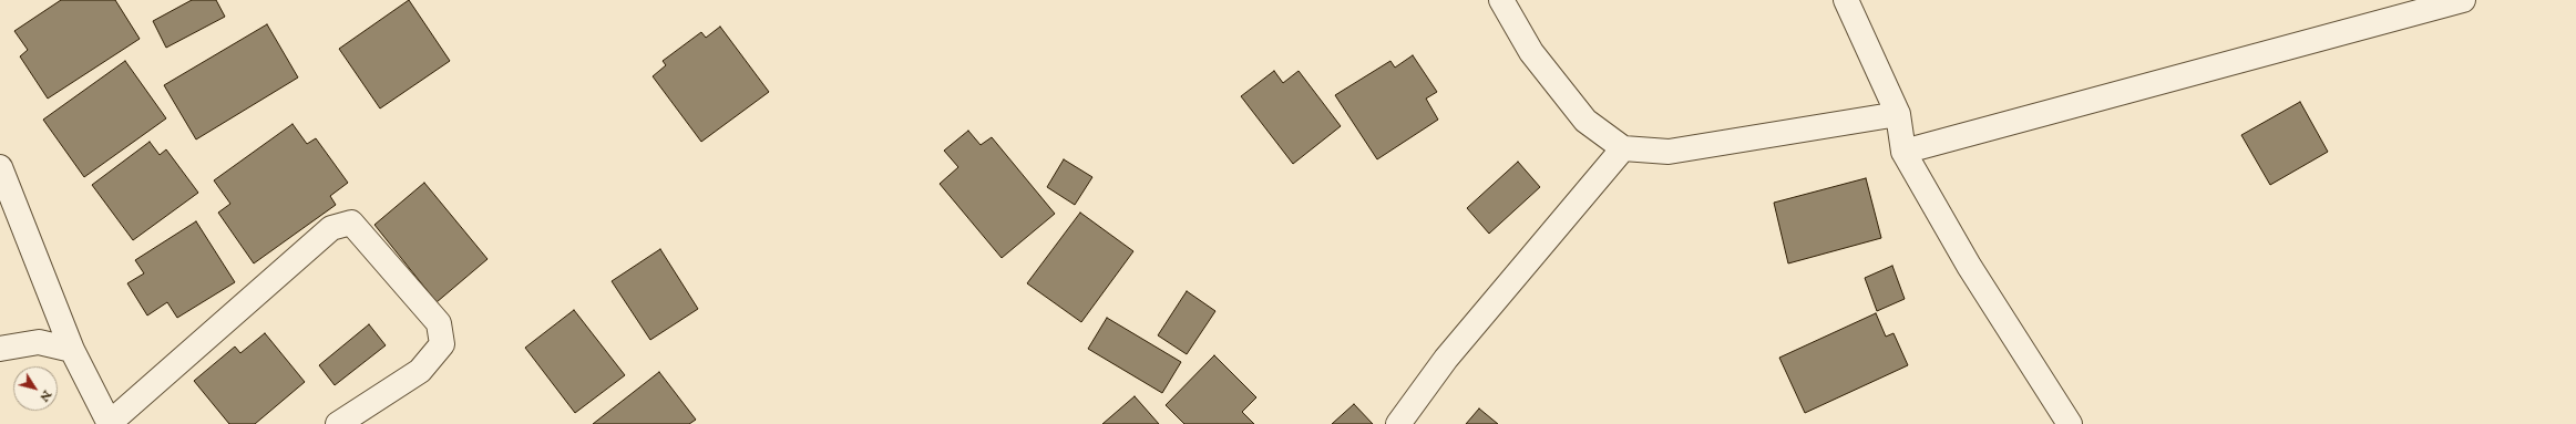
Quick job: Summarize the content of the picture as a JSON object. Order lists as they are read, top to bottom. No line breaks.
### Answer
{"north":"bottom right"}
